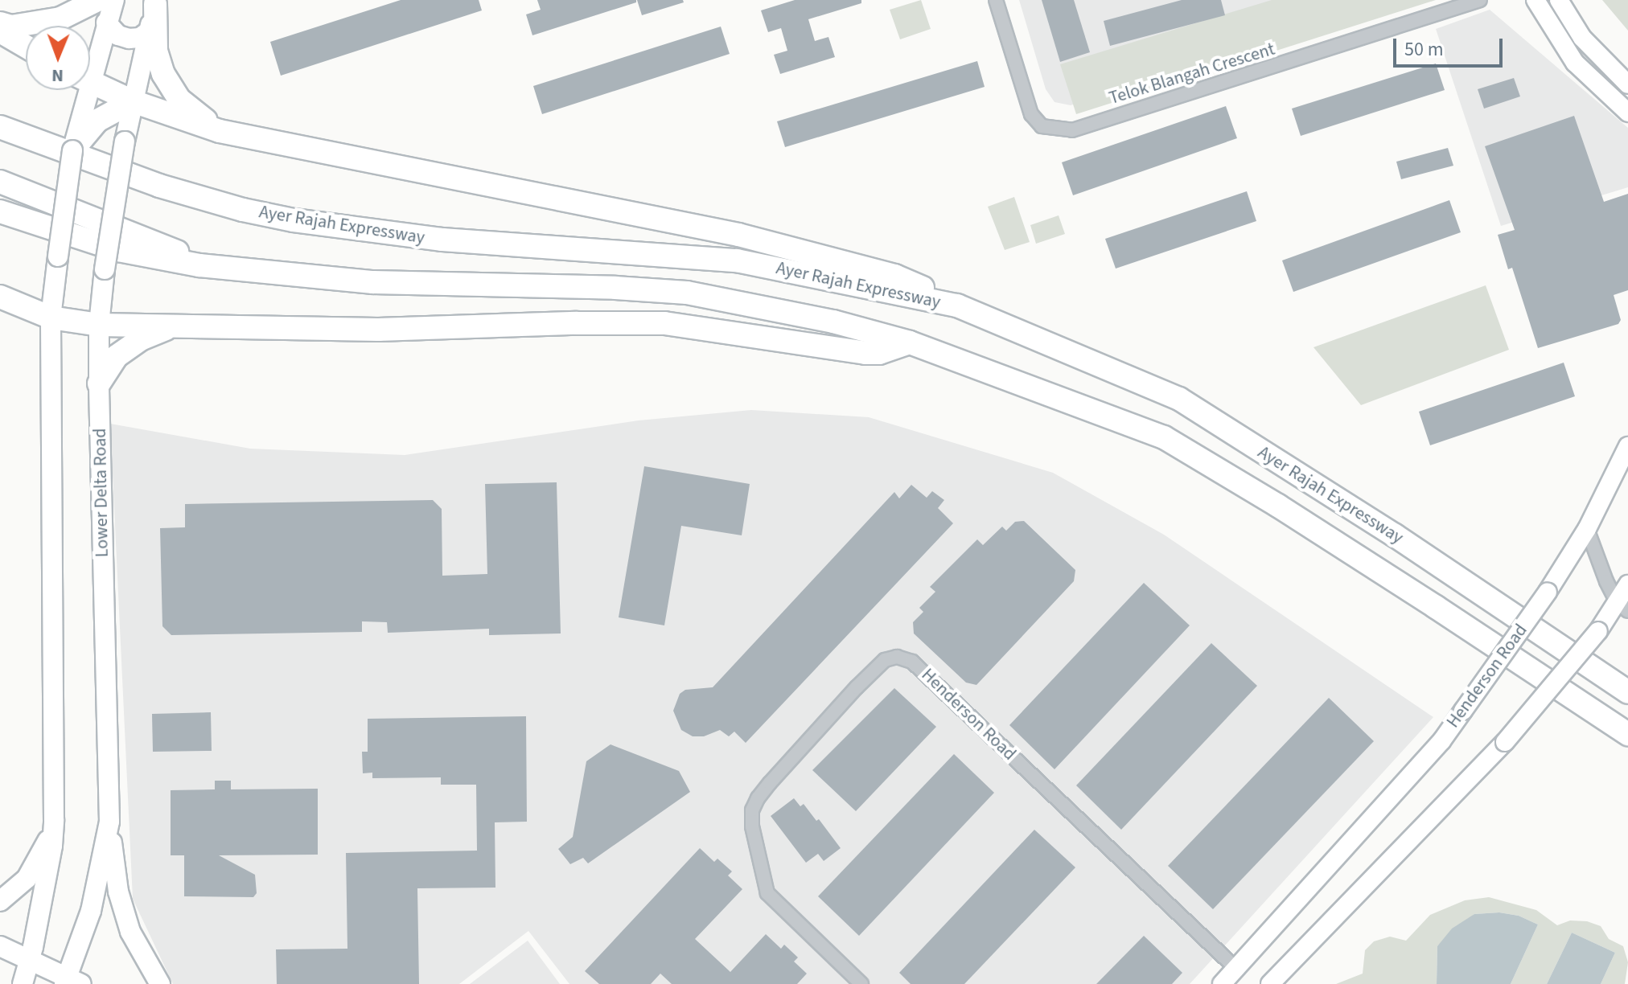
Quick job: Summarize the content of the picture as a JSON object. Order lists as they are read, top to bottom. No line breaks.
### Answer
{"streets":{"highway":["Ayer Rajah Expressway"],"main road":["Lower Delta Road","Henderson Road"],"street":["Telok Blangah Crescent"]},"scale_bar":"50 m","north":"bottom"}
